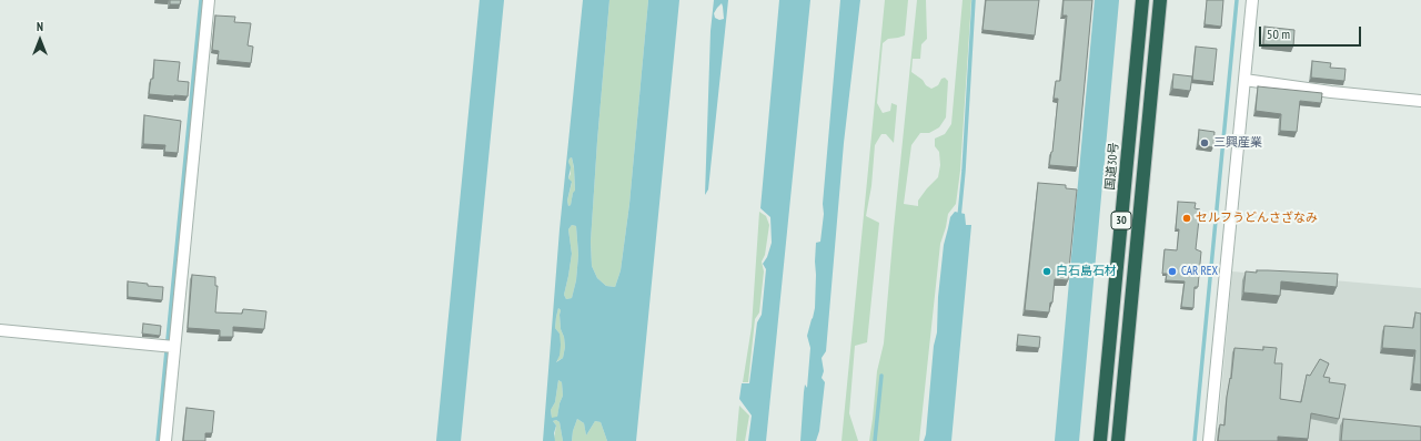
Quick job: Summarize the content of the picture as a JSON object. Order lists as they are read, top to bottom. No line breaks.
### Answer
{"streets":{"highway":["国道30号","30"]},"places":["三興産業","セルフうどんさざなみ","白石島石材","CAR REX"],"scale_bar":"50 m","north":"top"}
